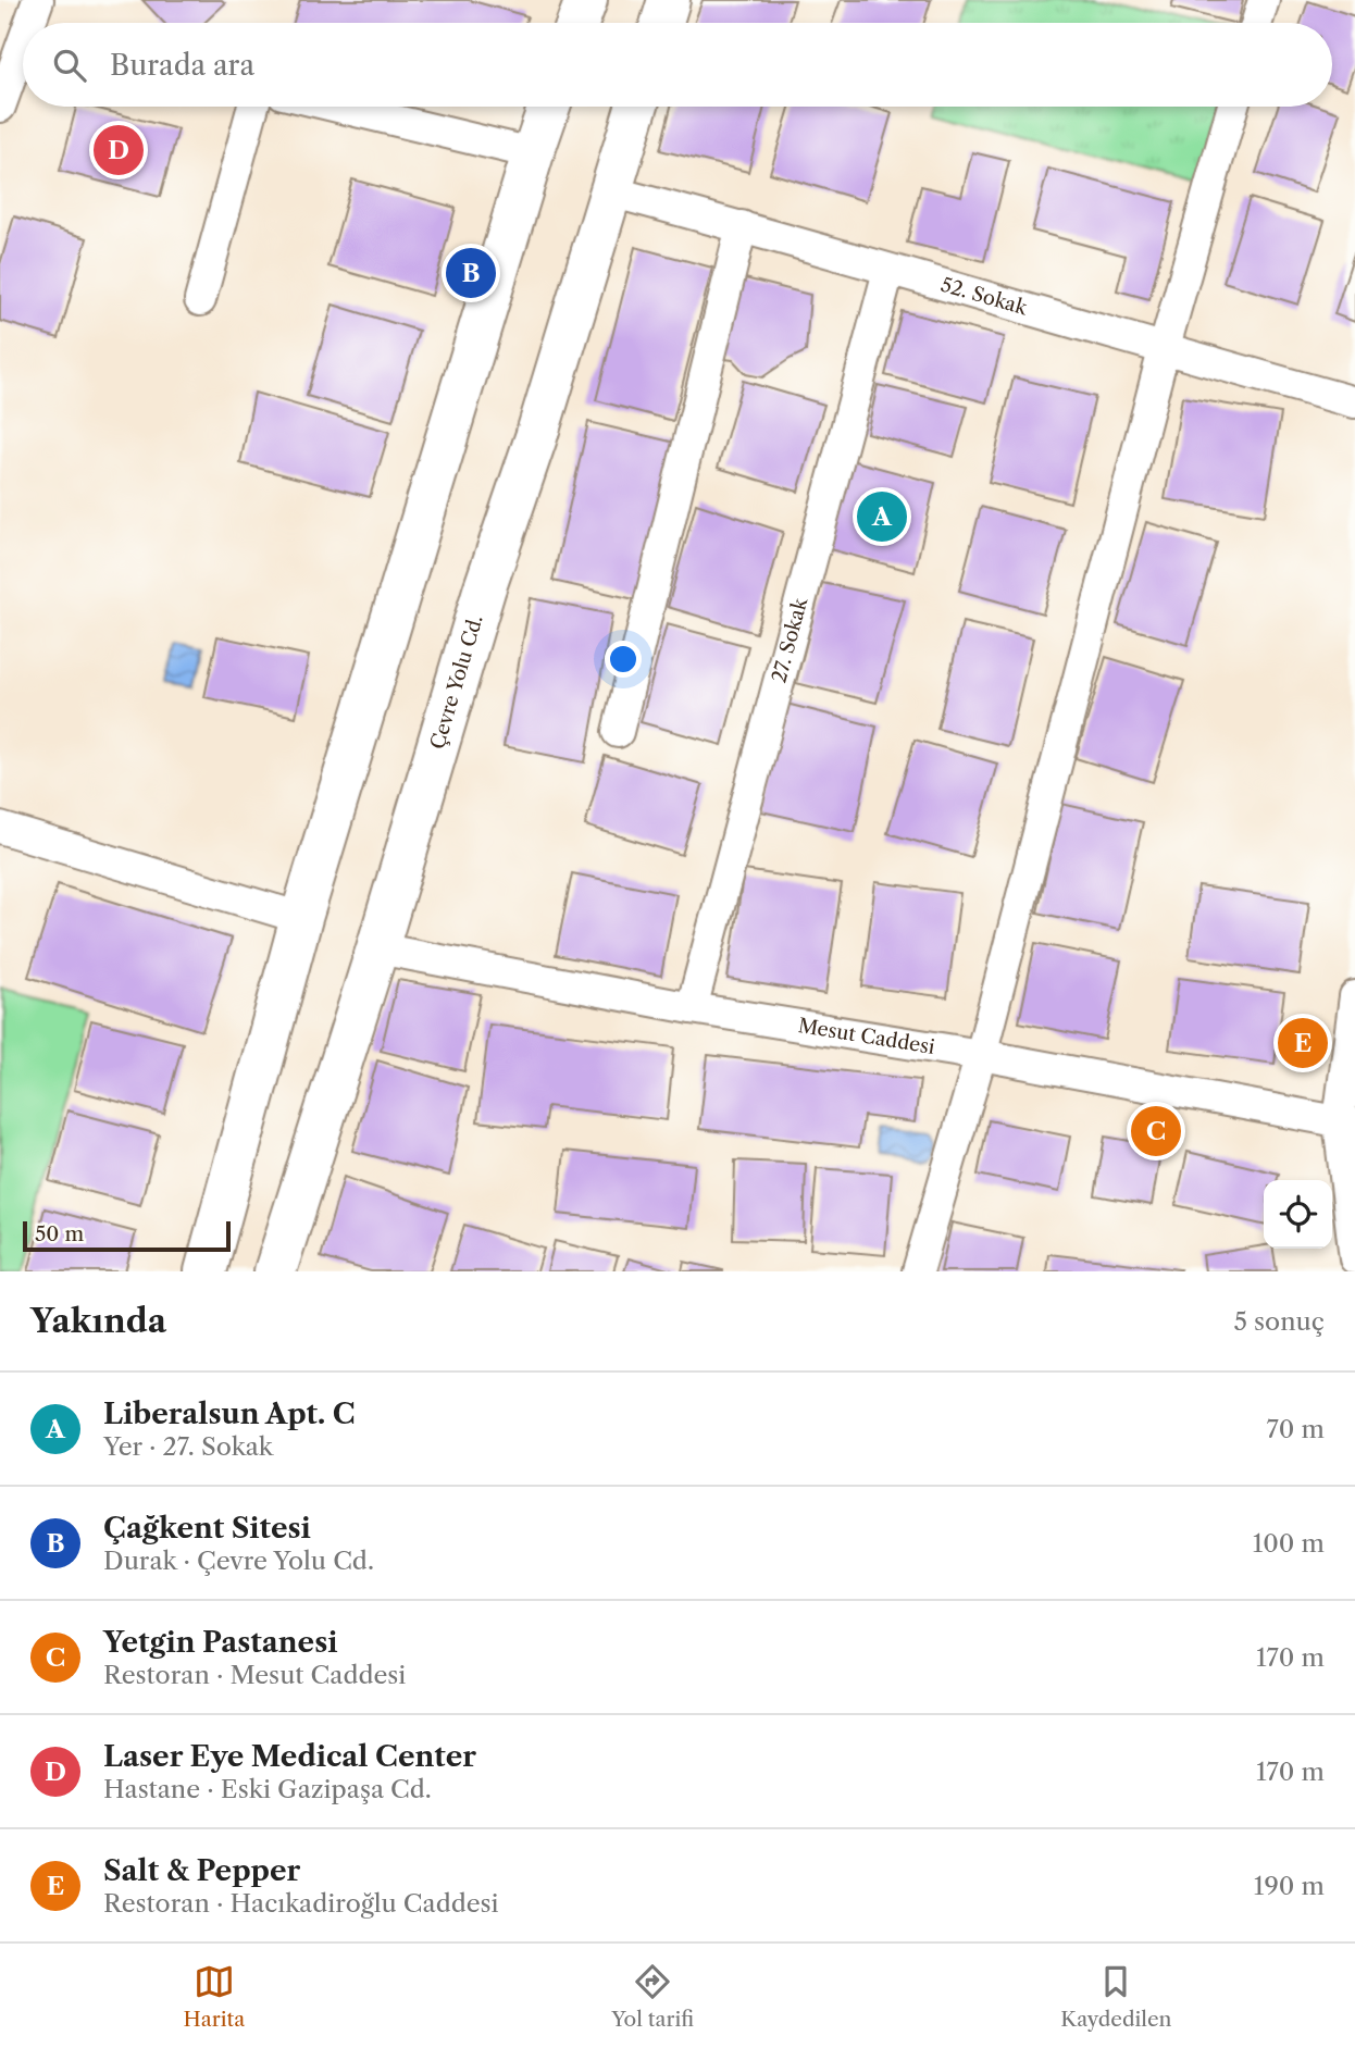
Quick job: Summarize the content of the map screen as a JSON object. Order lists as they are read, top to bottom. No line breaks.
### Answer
{"streets":{"highway":["Çevre Yolu Cd."],"street":["52. Sokak","27. Sokak","Mesut Caddesi"]},"crossings":[["52. Sokak","27. Sokak"],["52. Sokak","Çevre Yolu Cd."],["27. Sokak","Mesut Caddesi"],["Çevre Yolu Cd.","Mesut Caddesi"]],"scale_bar":"50 m","page":{"search":"Burada ara","pins":["D","B","A","E","C"],"scale":"50 m","heading":["Yakında","5 sonuç"],"list":[{"mark":"A","name":"Liberalsun Apt. C","note":"Yer · 27. Sokak","value":"70 m"},{"mark":"B","name":"Çağkent Sitesi","note":"Durak · Çevre Yolu Cd.","value":"100 m"},{"mark":"C","name":"Yetgin Pastanesi","note":"Restoran · Mesut Caddesi","value":"170 m"},{"mark":"D","name":"Laser Eye Medical Center","note":"Hastane · Eski Gazipaşa Cd.","value":"170 m"},{"mark":"E","name":"Salt & Pepper","note":"Restoran · Hacıkadiroğlu Caddesi","value":"190 m"}],"nav":["Harita","Yol tarifi","Kaydedilen"]}}
